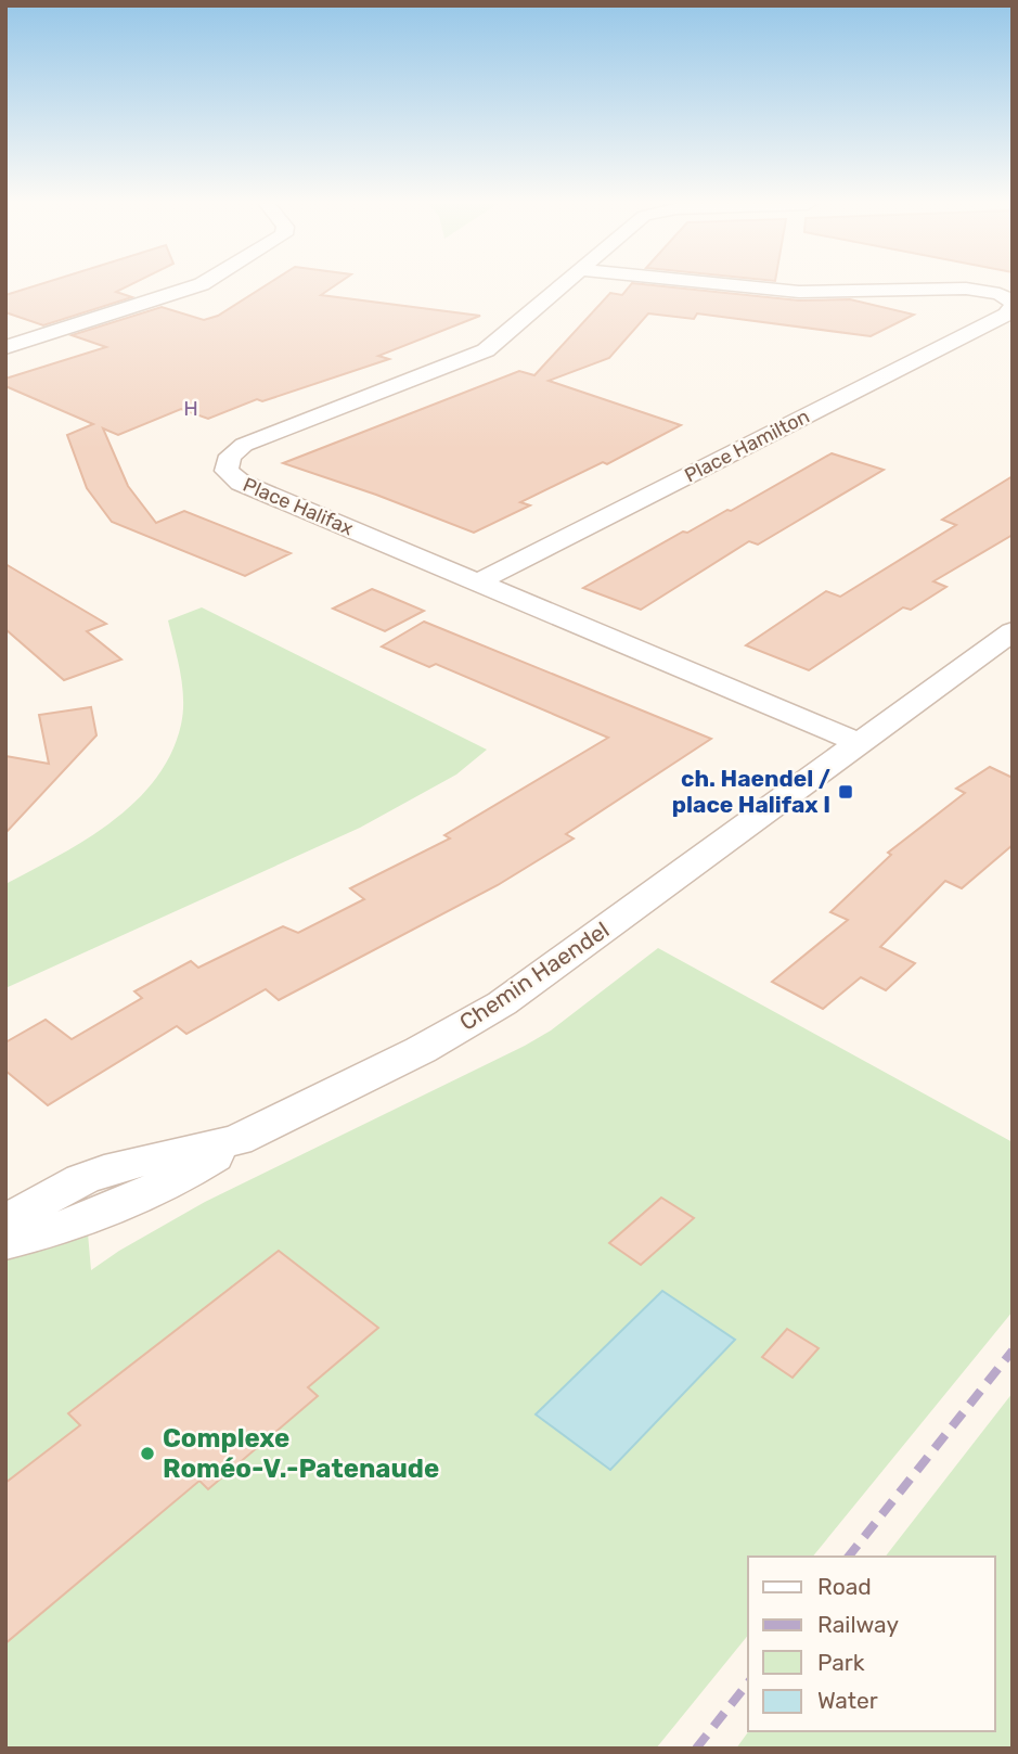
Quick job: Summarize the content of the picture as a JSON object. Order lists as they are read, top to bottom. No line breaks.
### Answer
{"streets":{"street":["Place Hamilton","Place Halifax","Chemin Haendel"]},"crossings":[["Place Hamilton","Place Halifax"],["Place Halifax","Chemin Haendel"]],"districts":["H"],"places":{"transit":["ch. Haendel / place Halifax I"],"other":["Complexe Roméo-V.-Patenaude"]},"legend":["Road","Railway","Park","Water"]}
